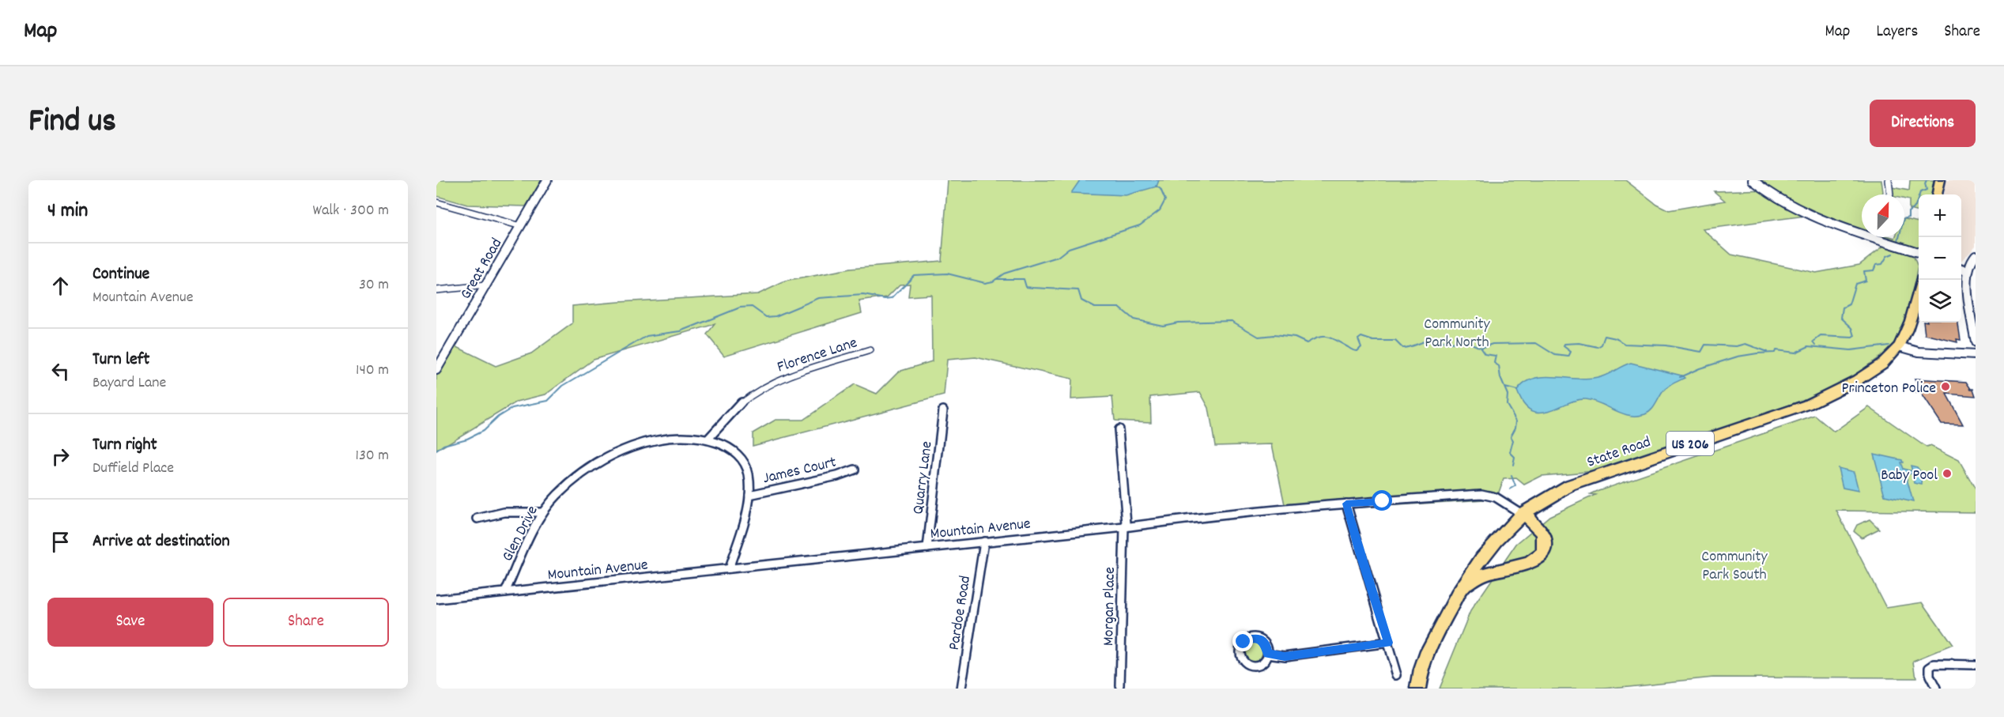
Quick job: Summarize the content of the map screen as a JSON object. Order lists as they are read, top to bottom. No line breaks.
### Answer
{"streets":{"highway":["US 206","State Road"],"street":["Great Road","Florence Lane","James Court","Quarry Lane","Mountain Avenue","Glen Drive","Morgan Place","Pardoe Road"]},"crossings":[["Florence Lane","Glen Drive"],["State Road","Mountain Avenue"],["James Court","Glen Drive"],["Quarry Lane","Mountain Avenue"],["Mountain Avenue","Glen Drive"],["Mountain Avenue","Morgan Place"],["Mountain Avenue","Pardoe Road"]],"parks":["Community Park North","Community Park South"],"places":["Princeton Police","Baby Pool"],"north":"top","page":{"header":"Map","nav":["Map","Layers","Share"],"title":"Find us","buttons":["Directions",["Save","Share"]],"heading":["4 min","Walk · 300 m"],"map_buttons":["+","−"],"list":[["Continue","Mountain Avenue","30 m"],["Turn left","Bayard Lane","140 m"],["Turn right","Duffield Place","130 m"],"Arrive at destination"]}}
